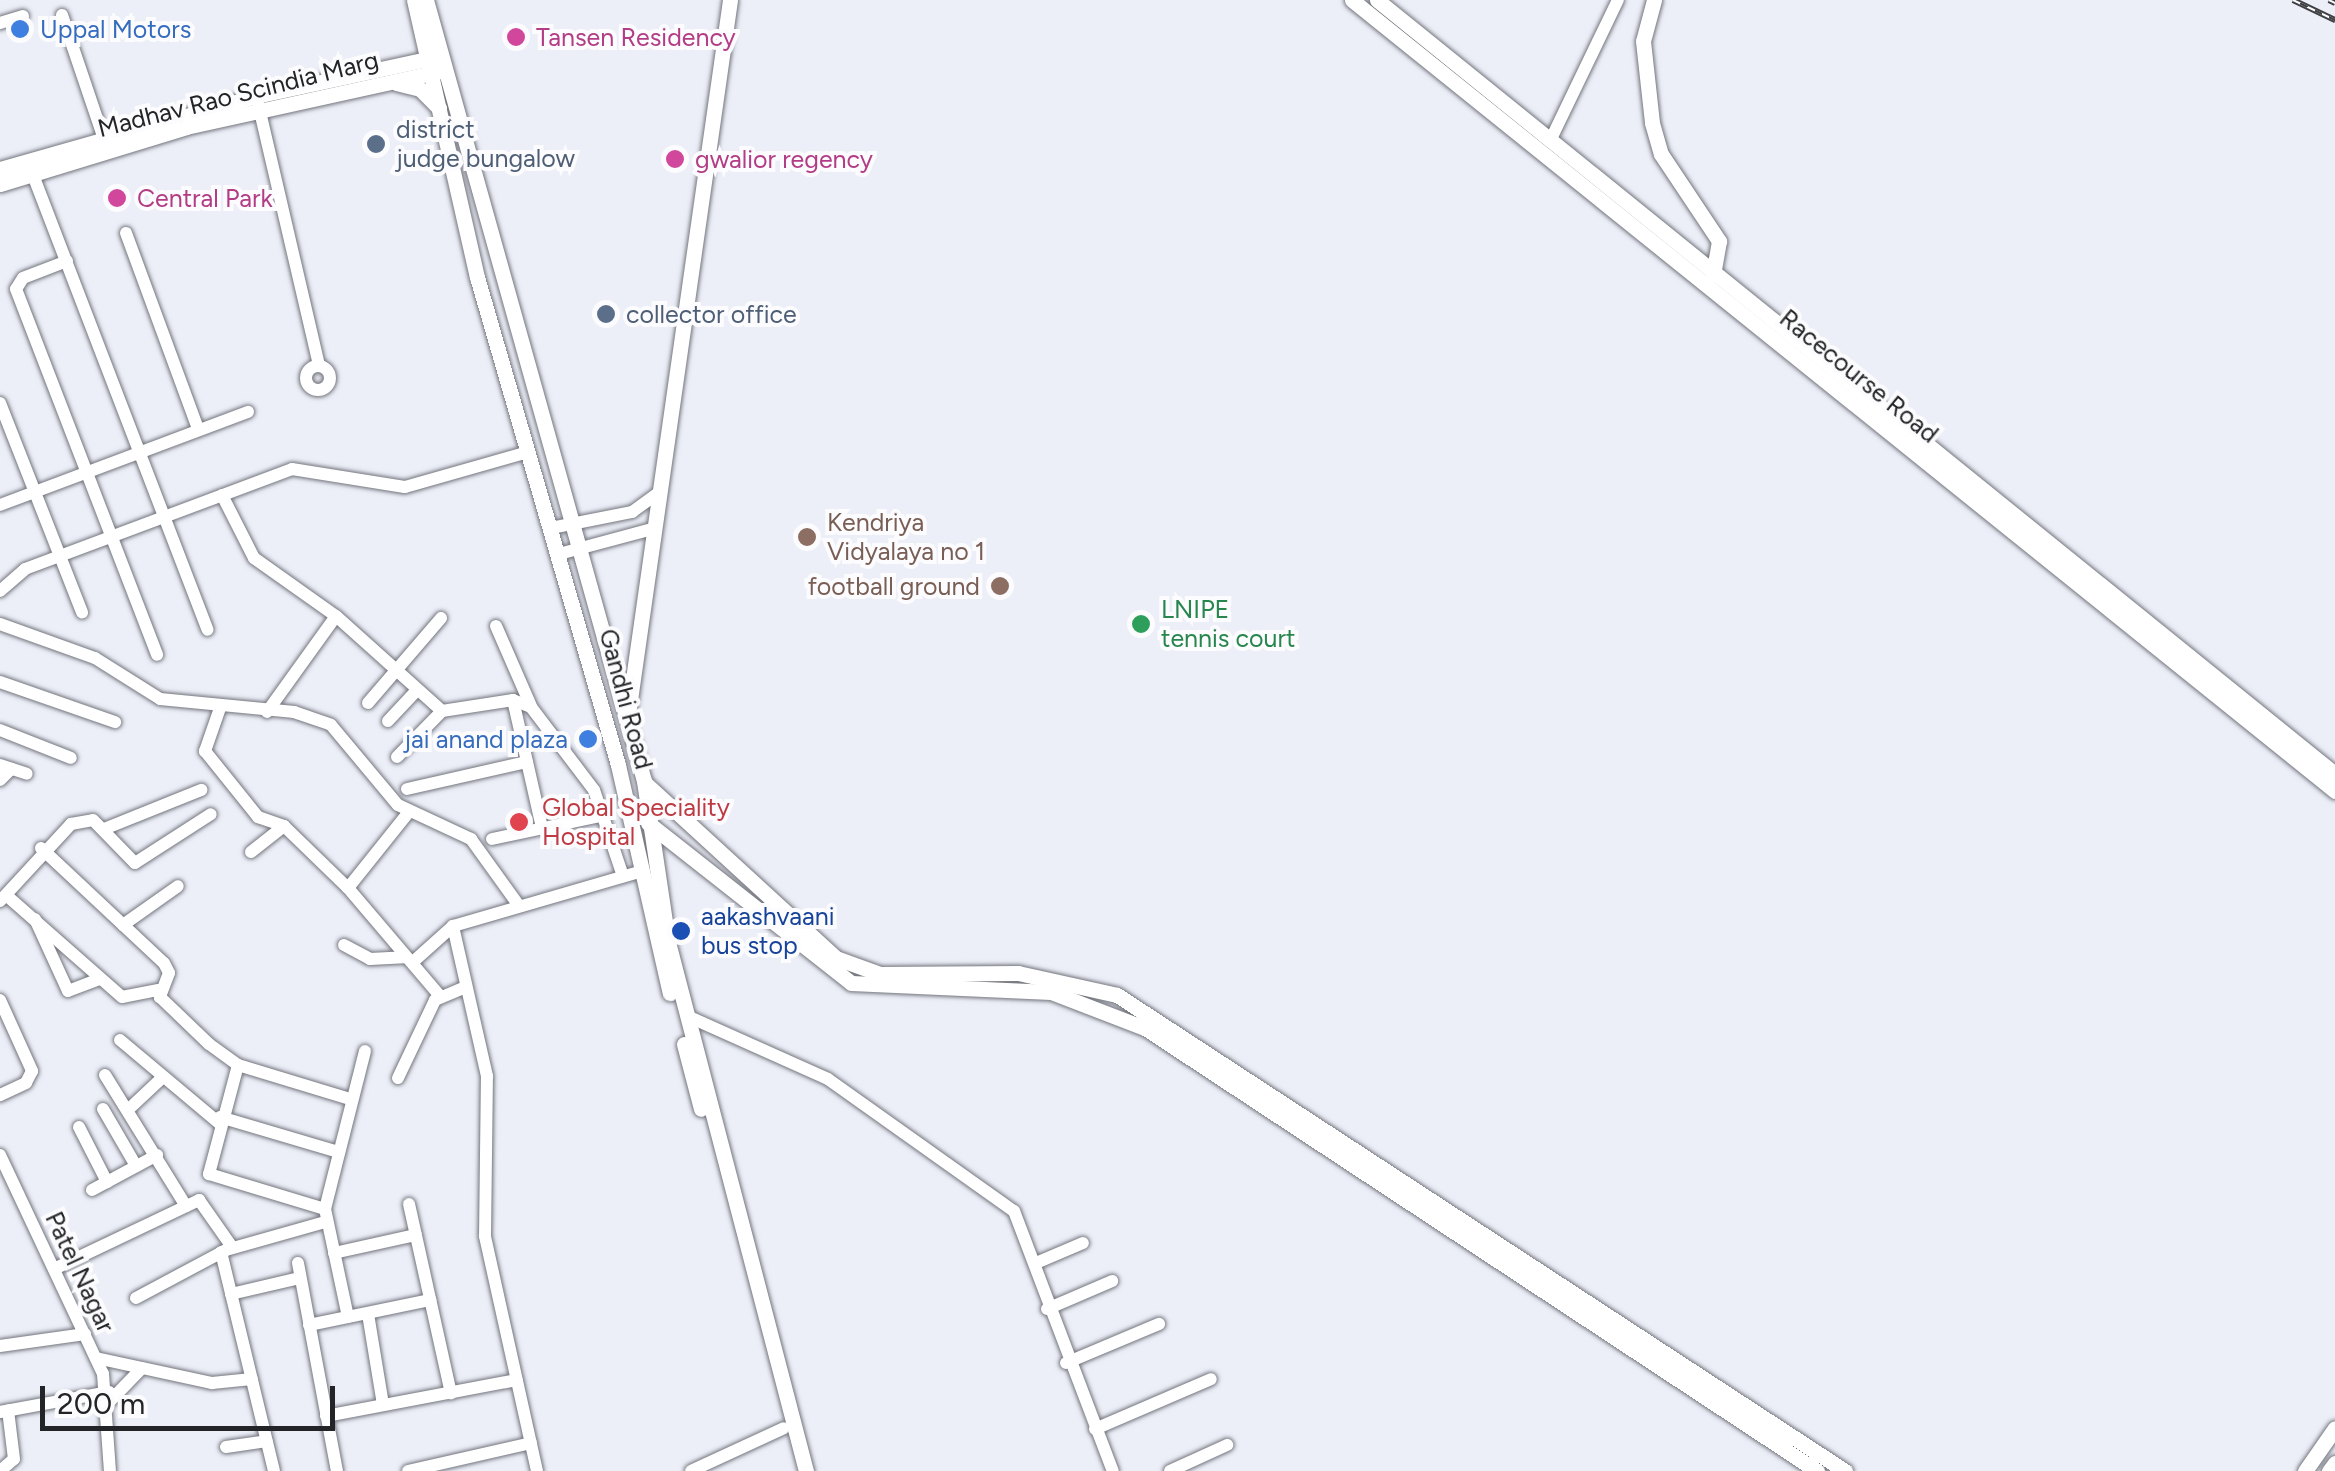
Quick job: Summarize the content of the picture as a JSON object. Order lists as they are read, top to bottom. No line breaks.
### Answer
{"streets":{"main road":["Madhav Rao Scindia Marg","Racecourse Road","Gandhi Road"],"street":["Patel Nagar"]},"crossings":[["Madhav Rao Scindia Marg","Gandhi Road"]],"places":["Uppal Motors","Tansen Residency","district judge bungalow","gwalior regency","Central Park","collector office","Kendriya Vidyalaya no 1","football ground","LNIPE tennis court","jai anand plaza","Global Speciality Hospital","aakashvaani bus stop"],"scale_bar":"200 m"}
